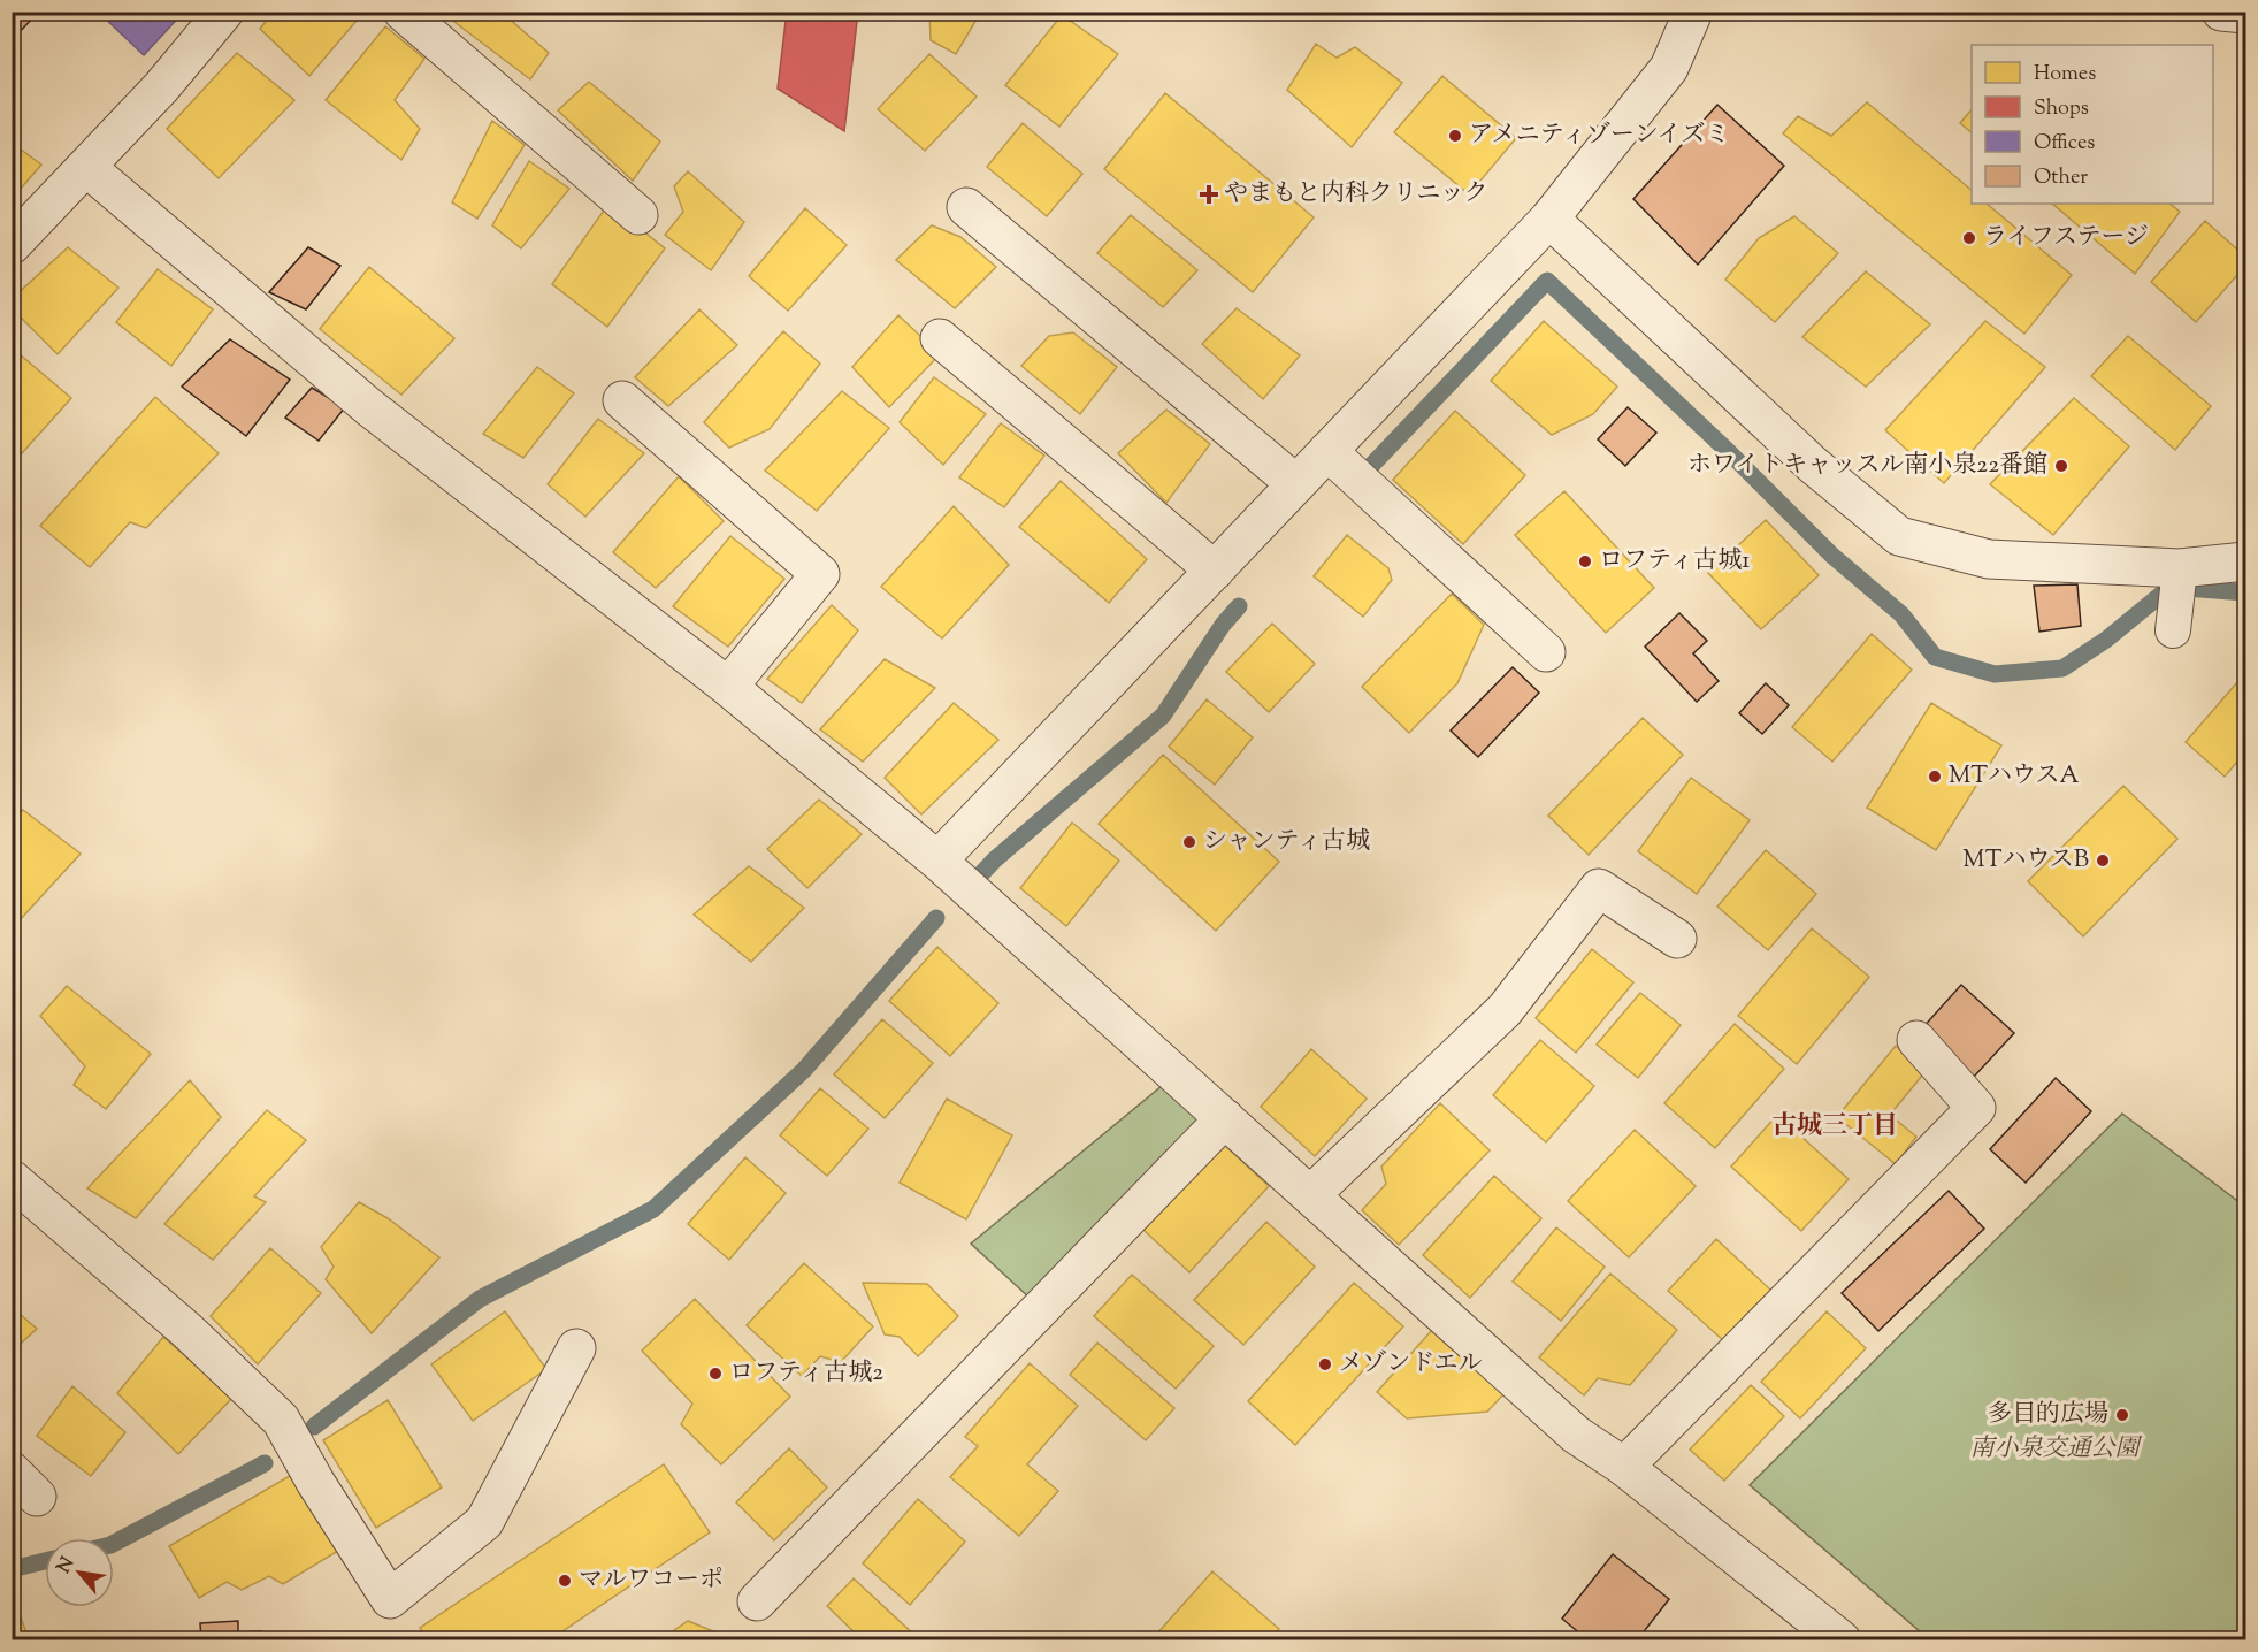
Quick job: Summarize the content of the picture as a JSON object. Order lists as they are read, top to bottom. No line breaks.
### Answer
{"districts":["古城三丁目"],"parks":["南小泉交通公園"],"places":{"other":["アメニティゾーンイズミ","ライフステージ","ホワイトキャッスル南小泉22番館","ロフティ古城1","MTハウスA","シャンティ古城","MTハウスB","メゾンドエル","ロフティ古城2","多目的広場","マルワコーポ"],"health":["やまもと内科クリニック"]},"legend":["Homes","Shops","Offices","Other"],"north":"top left"}
